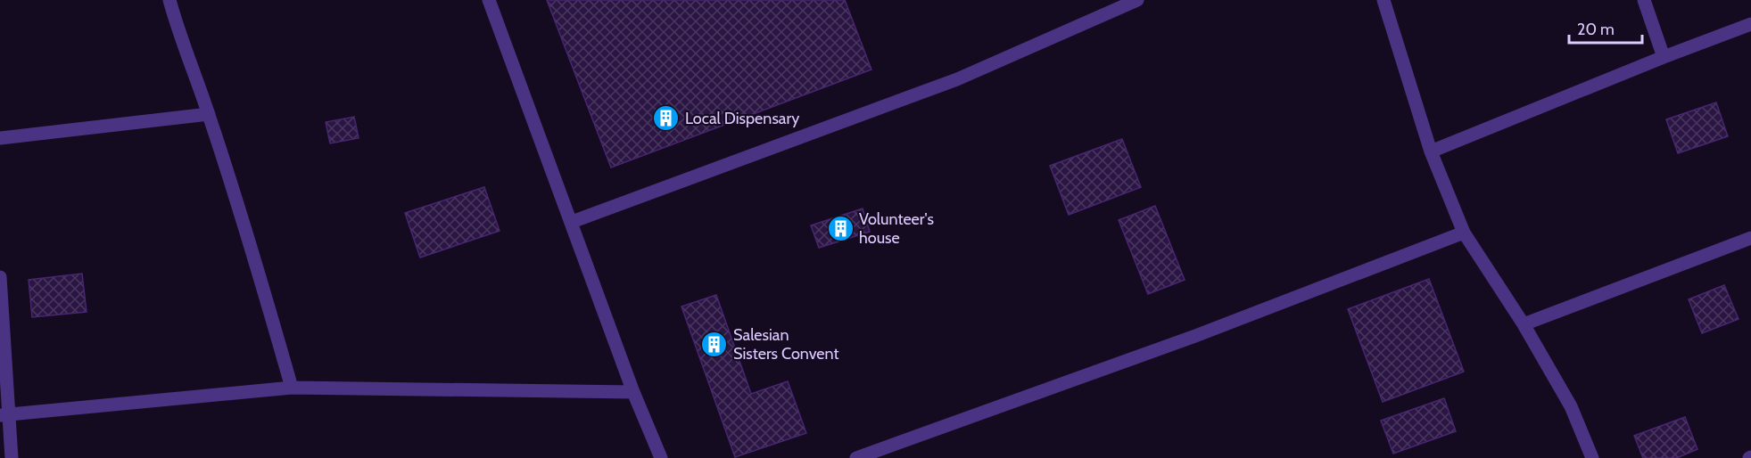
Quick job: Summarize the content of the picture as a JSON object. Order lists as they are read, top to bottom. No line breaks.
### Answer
{"places":{"building":["Local Dispensary","Volunteer's house","Salesian Sisters Convent"]},"scale_bar":"20 m"}
